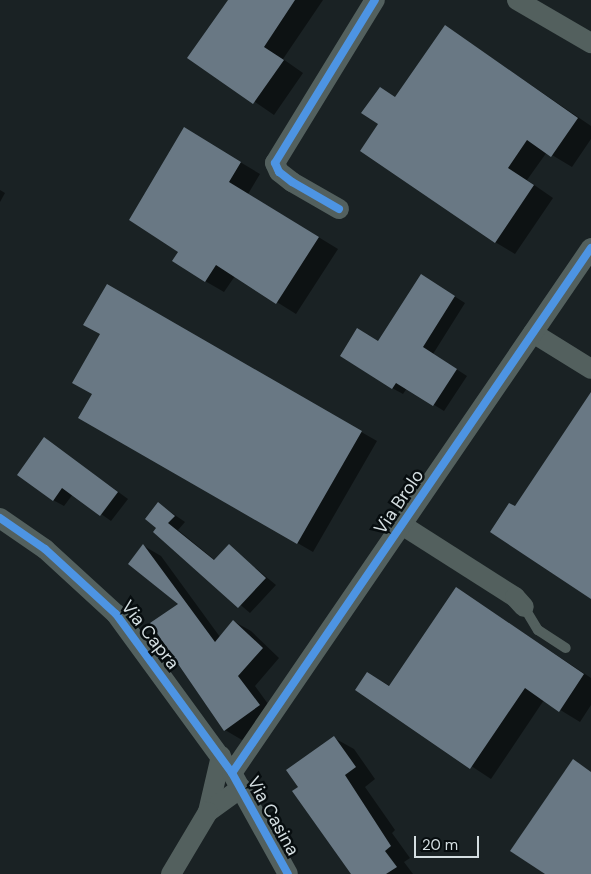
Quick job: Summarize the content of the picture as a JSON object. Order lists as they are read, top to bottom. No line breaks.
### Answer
{"streets":{"street":["Via Brolo","Via Capra","Via Casina"]},"crossings":[["Via Brolo","Via Capra"],["Via Brolo","Via Casina"],["Via Capra","Via Casina"]],"scale_bar":"20 m"}
